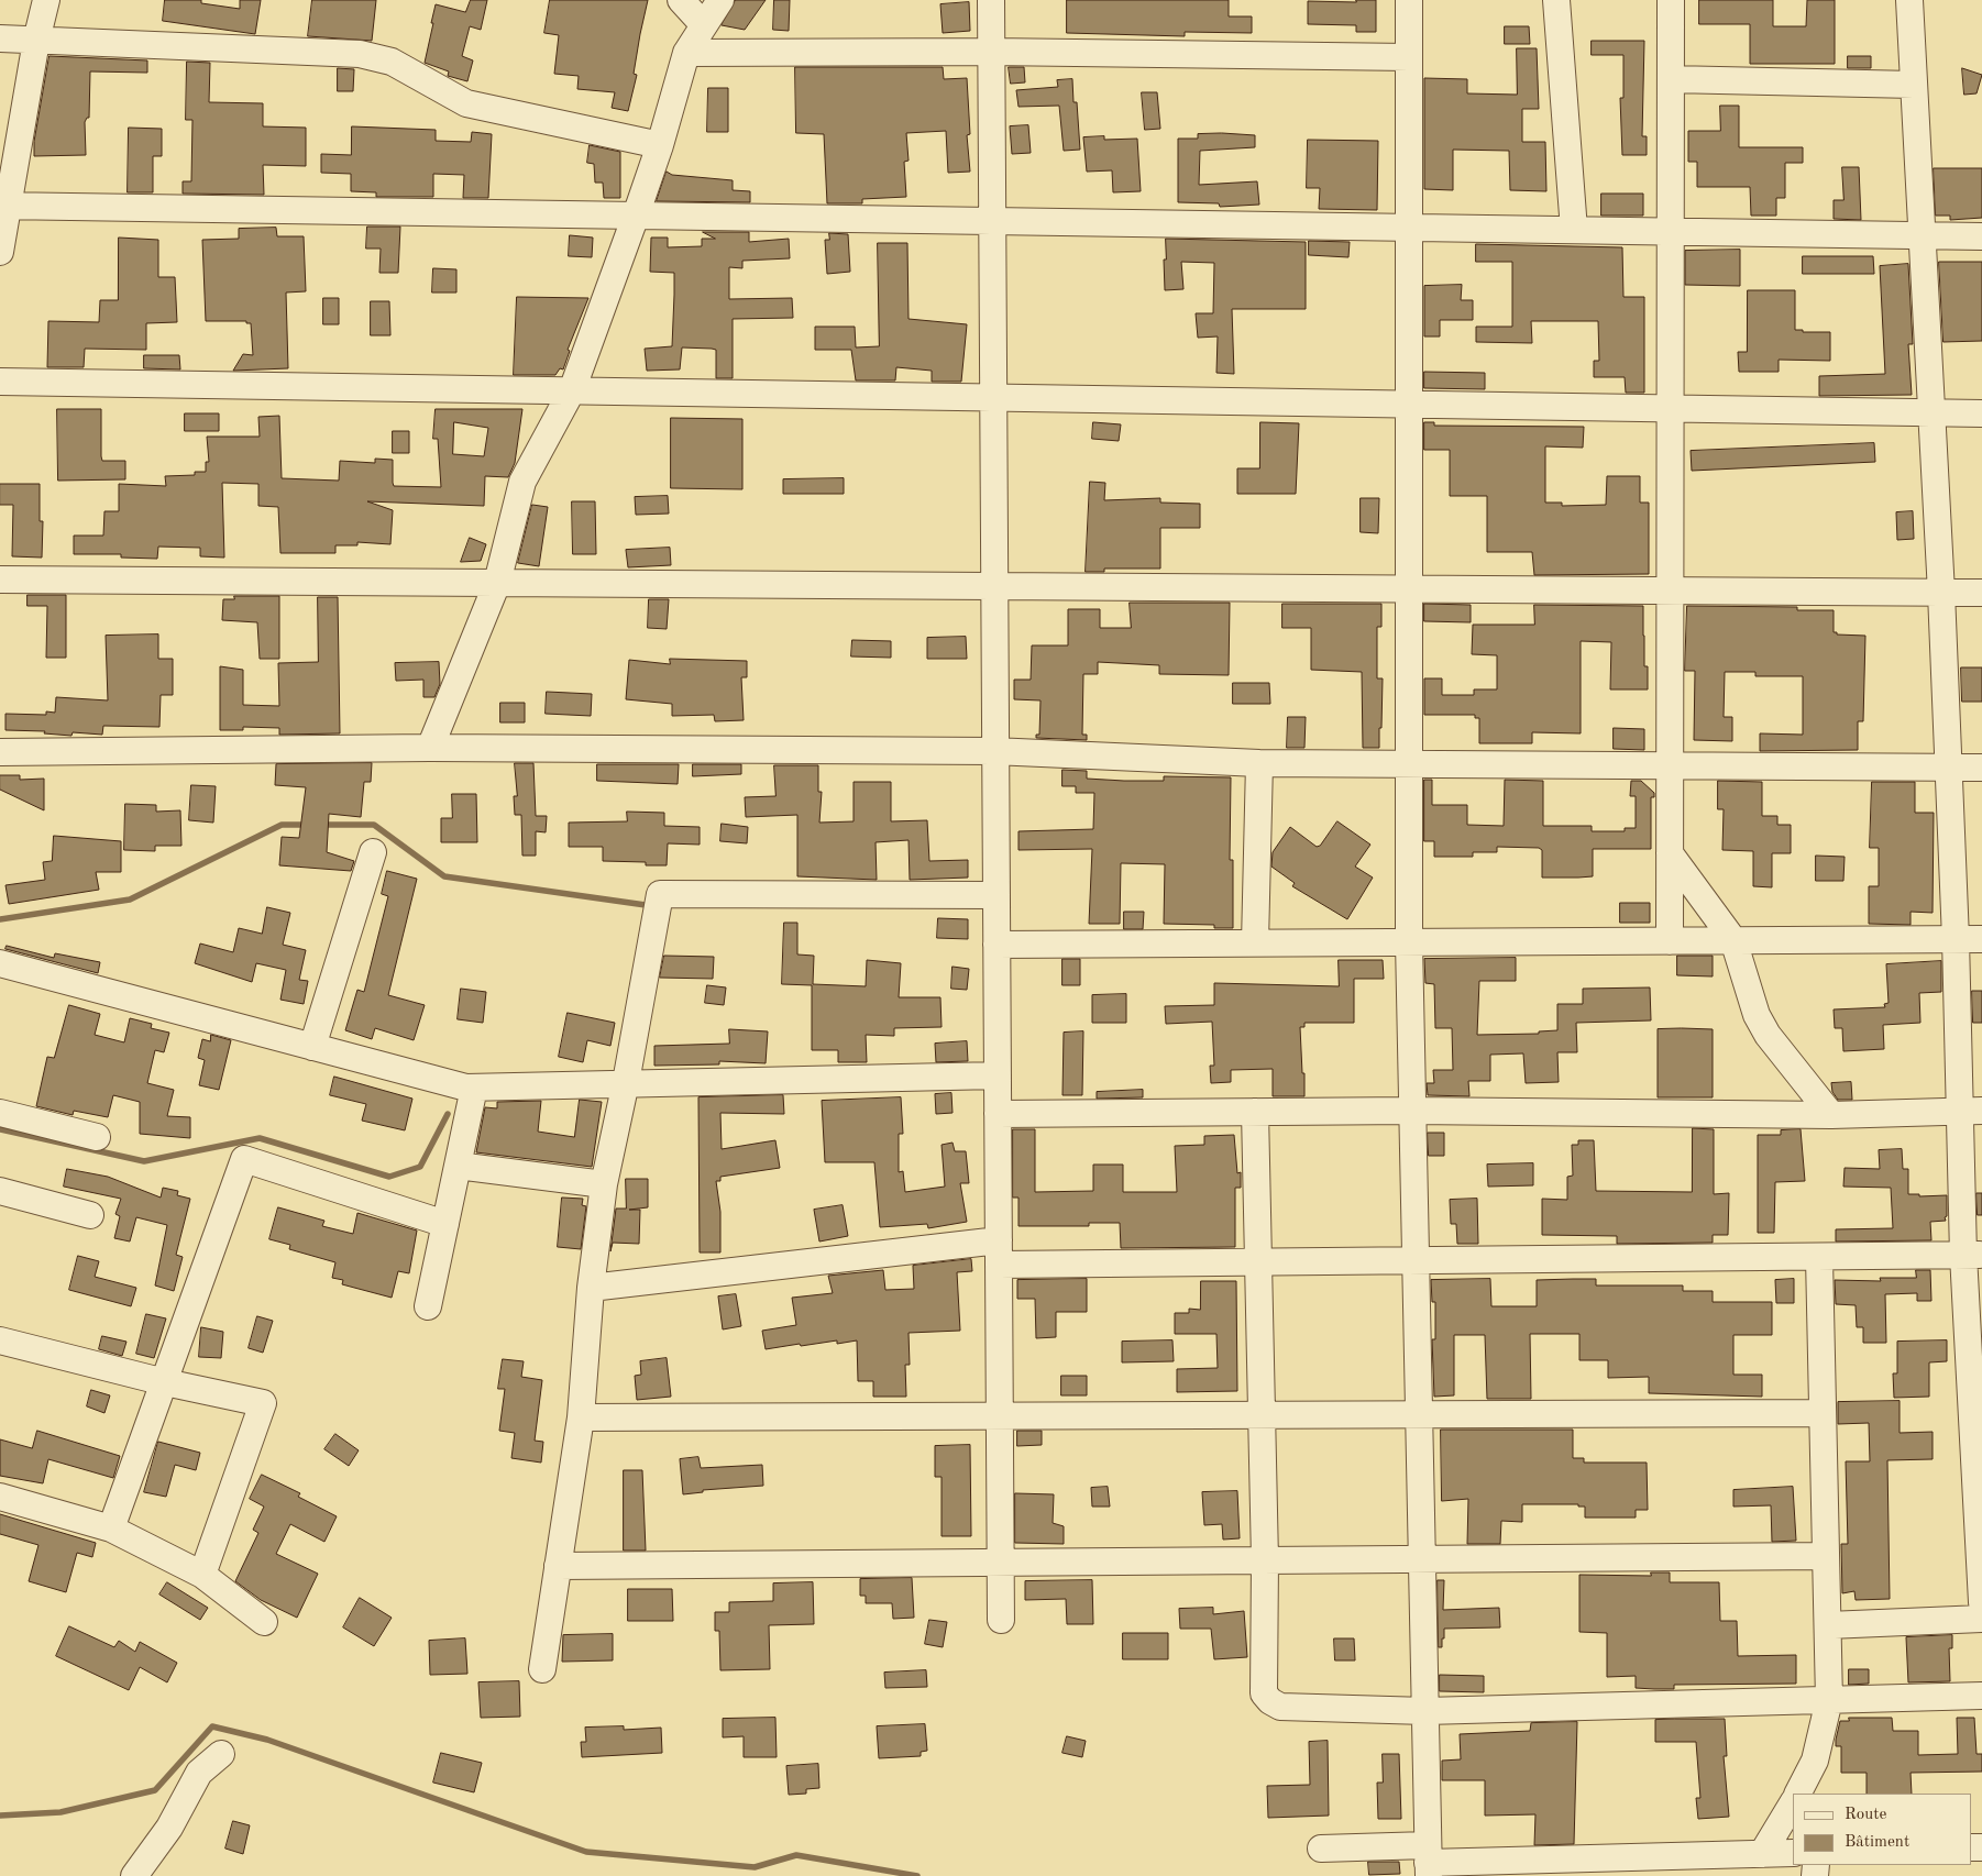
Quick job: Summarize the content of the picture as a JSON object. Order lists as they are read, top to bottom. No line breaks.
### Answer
{"legend":["Route","Bâtiment"]}
